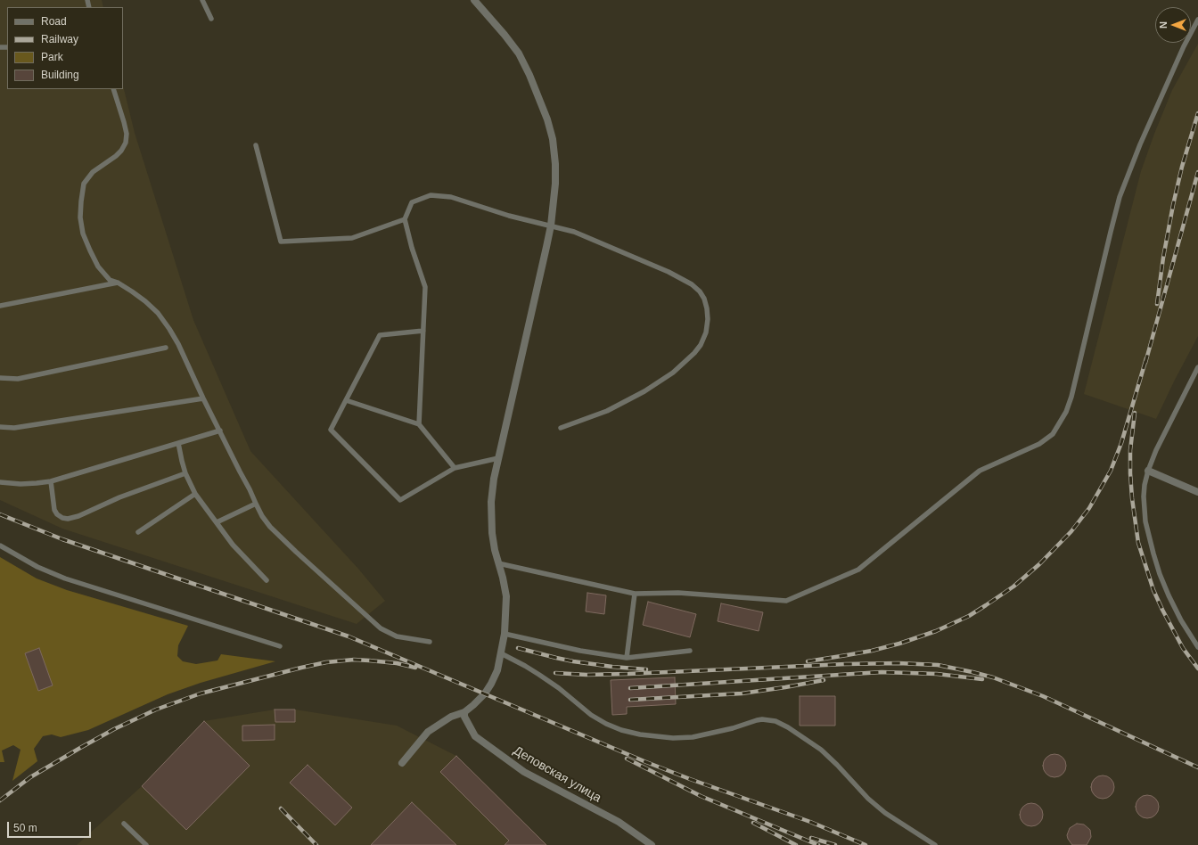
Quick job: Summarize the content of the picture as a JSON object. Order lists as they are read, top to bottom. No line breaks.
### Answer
{"streets":{"street":["Деповская улица"]},"legend":["Road","Railway","Park","Building"],"scale_bar":"50 m","north":"left"}
